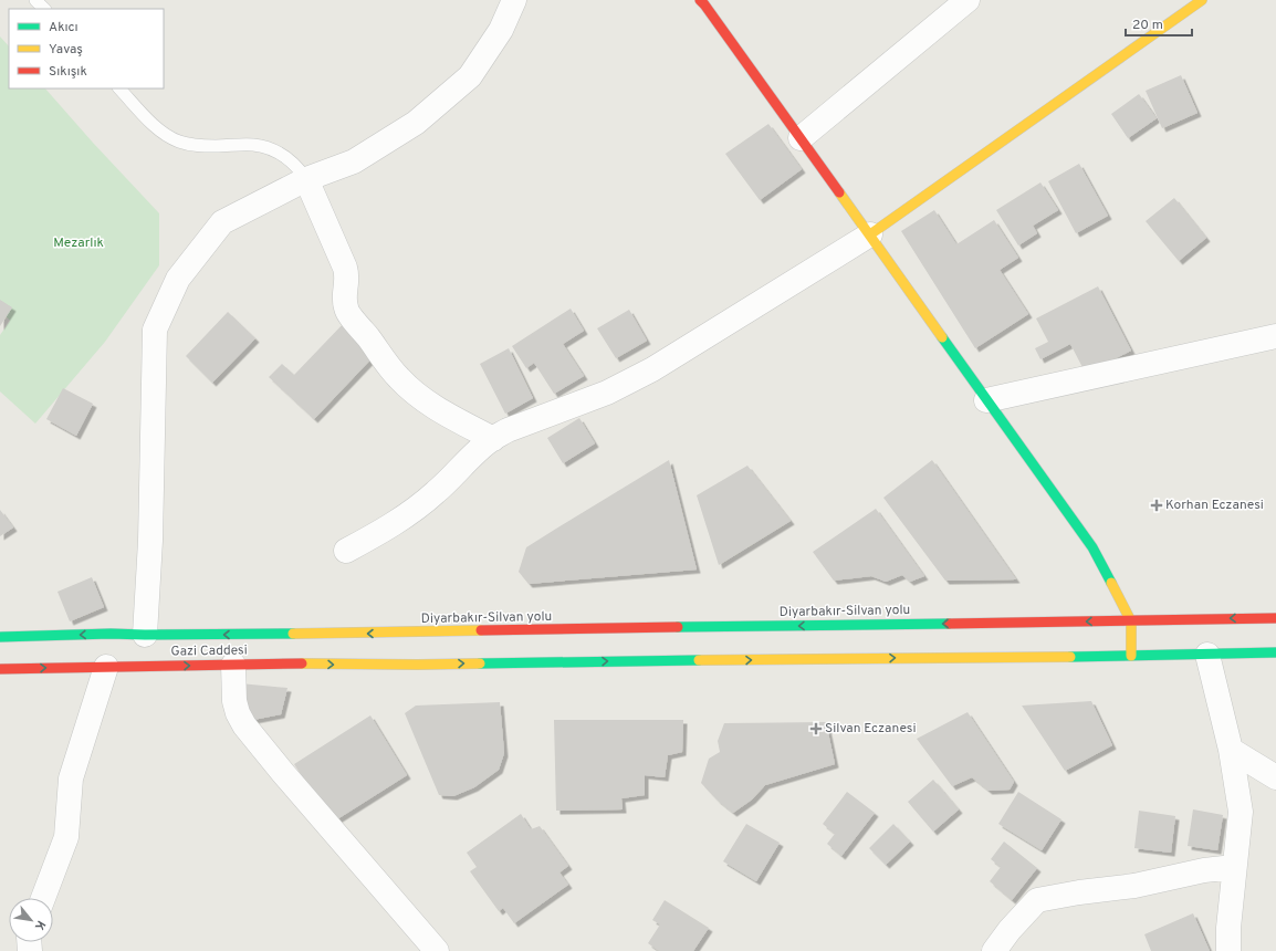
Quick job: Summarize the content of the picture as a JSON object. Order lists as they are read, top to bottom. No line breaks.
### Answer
{"streets":{"main road":["Diyarbakır-Silvan yolu","Gazi Caddesi"]},"crossings":[["Diyarbakır-Silvan yolu","Gazi Caddesi"]],"one_way":["Diyarbakır-Silvan yolu"],"parks":["Mezarlık"],"places":{"health":["Korhan Eczanesi","Silvan Eczanesi"]},"legend":["Akıcı","Yavaş","Sıkışık"],"scale_bar":"20 m","north":"bottom right"}
